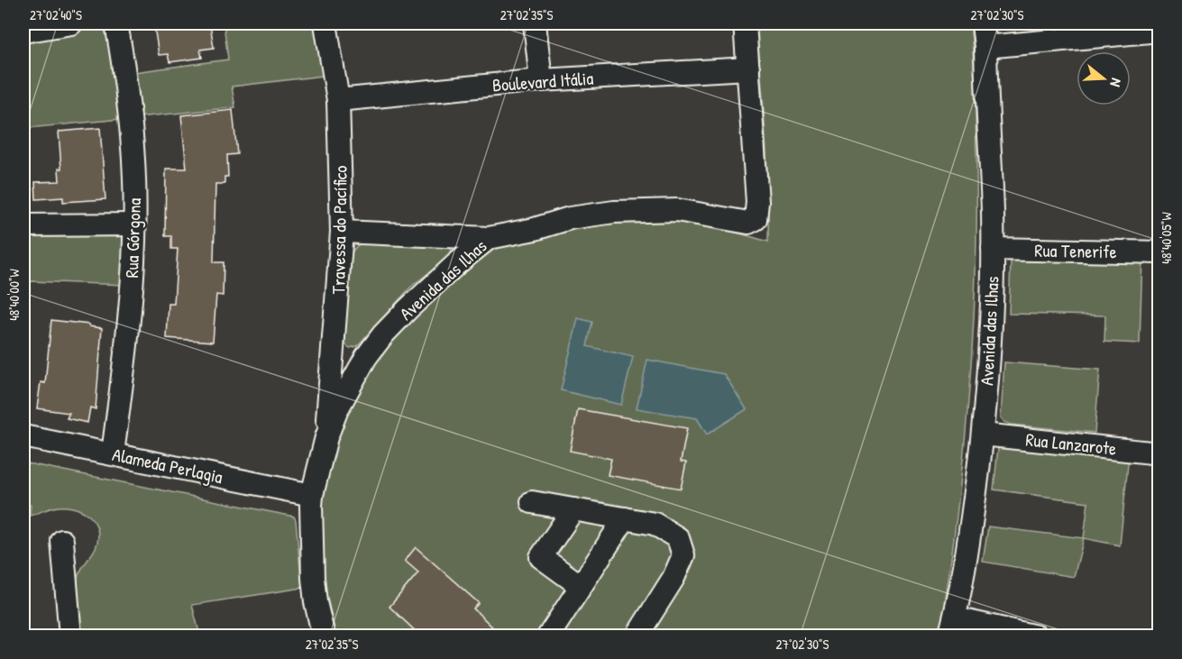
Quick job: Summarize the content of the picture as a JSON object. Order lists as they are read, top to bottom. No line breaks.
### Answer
{"streets":{"street":["Boulevard Itália","Travessa do Pacífico","Rua Górgona","Rua Tenerife","Avenida das Ilhas","Rua Lanzarote","Alameda Perlagia"]},"crossings":[["Boulevard Itália","Travessa do Pacífico"],["Boulevard Itália","Avenida das Ilhas"],["Travessa do Pacífico","Avenida das Ilhas"],["Rua Górgona","Alameda Perlagia"],["Rua Tenerife","Avenida das Ilhas"],["Avenida das Ilhas","Rua Lanzarote"],["Avenida das Ilhas","Alameda Perlagia"]],"north":"right","coordinates":["27°02'40\"S","27°02'35\"S","27°02'30\"S","48°40'05\"W","48°40'00\"W"]}
